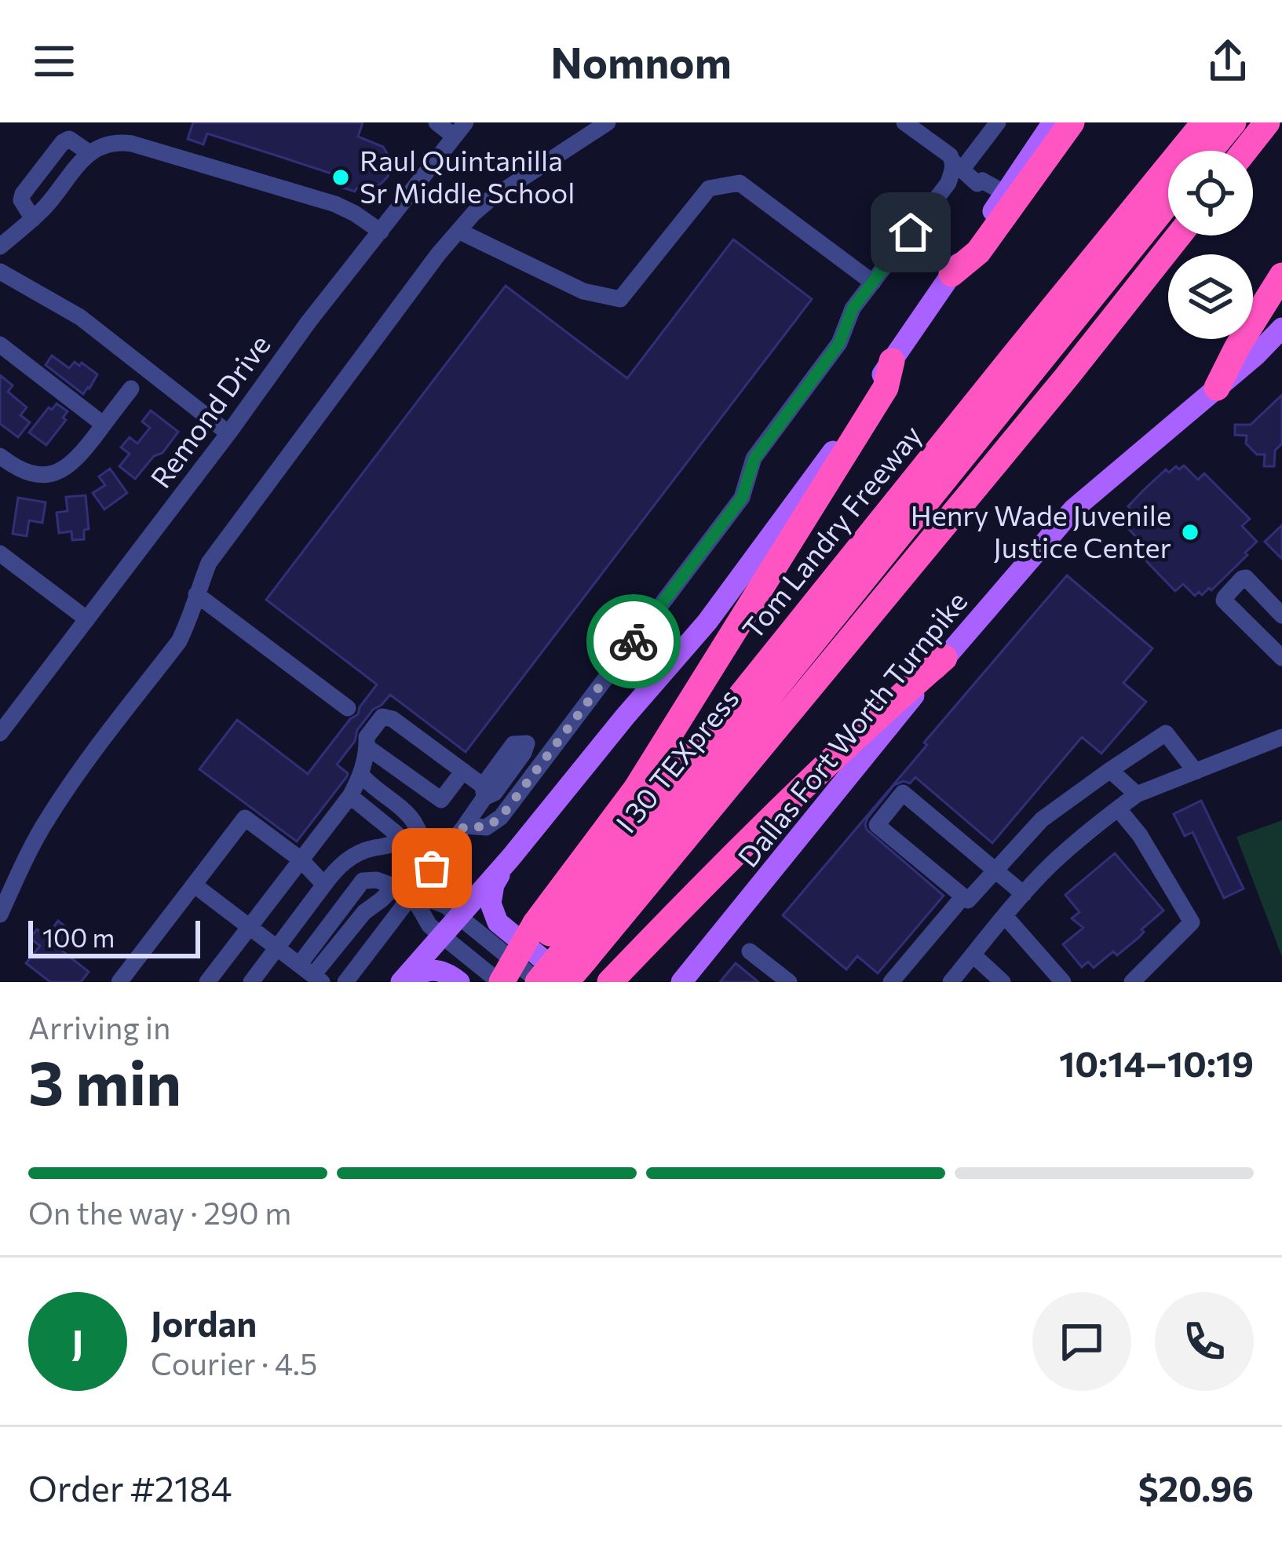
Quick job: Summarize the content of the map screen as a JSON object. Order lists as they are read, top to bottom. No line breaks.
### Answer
{"streets":{"highway":["Tom Landry Freeway","I 30 TEXpress"],"main road":["Dallas Fort Worth Turnpike"],"street":["Remond Drive"]},"crossings":[["Tom Landry Freeway","I 30 TEXpress"]],"places":["Raul Quintanilla Sr Middle School","Henry Wade Juvenile Justice Center"],"scale_bar":"100 m","page":{"header":"Nomnom","scale":"100 m","heading":["3 min","Arriving in","10:14–10:19"],"panel":["Jordan","Courier · 4.5","Order #2184","$20.96"],"bar":"On the way · 290 m","round":"J"}}
